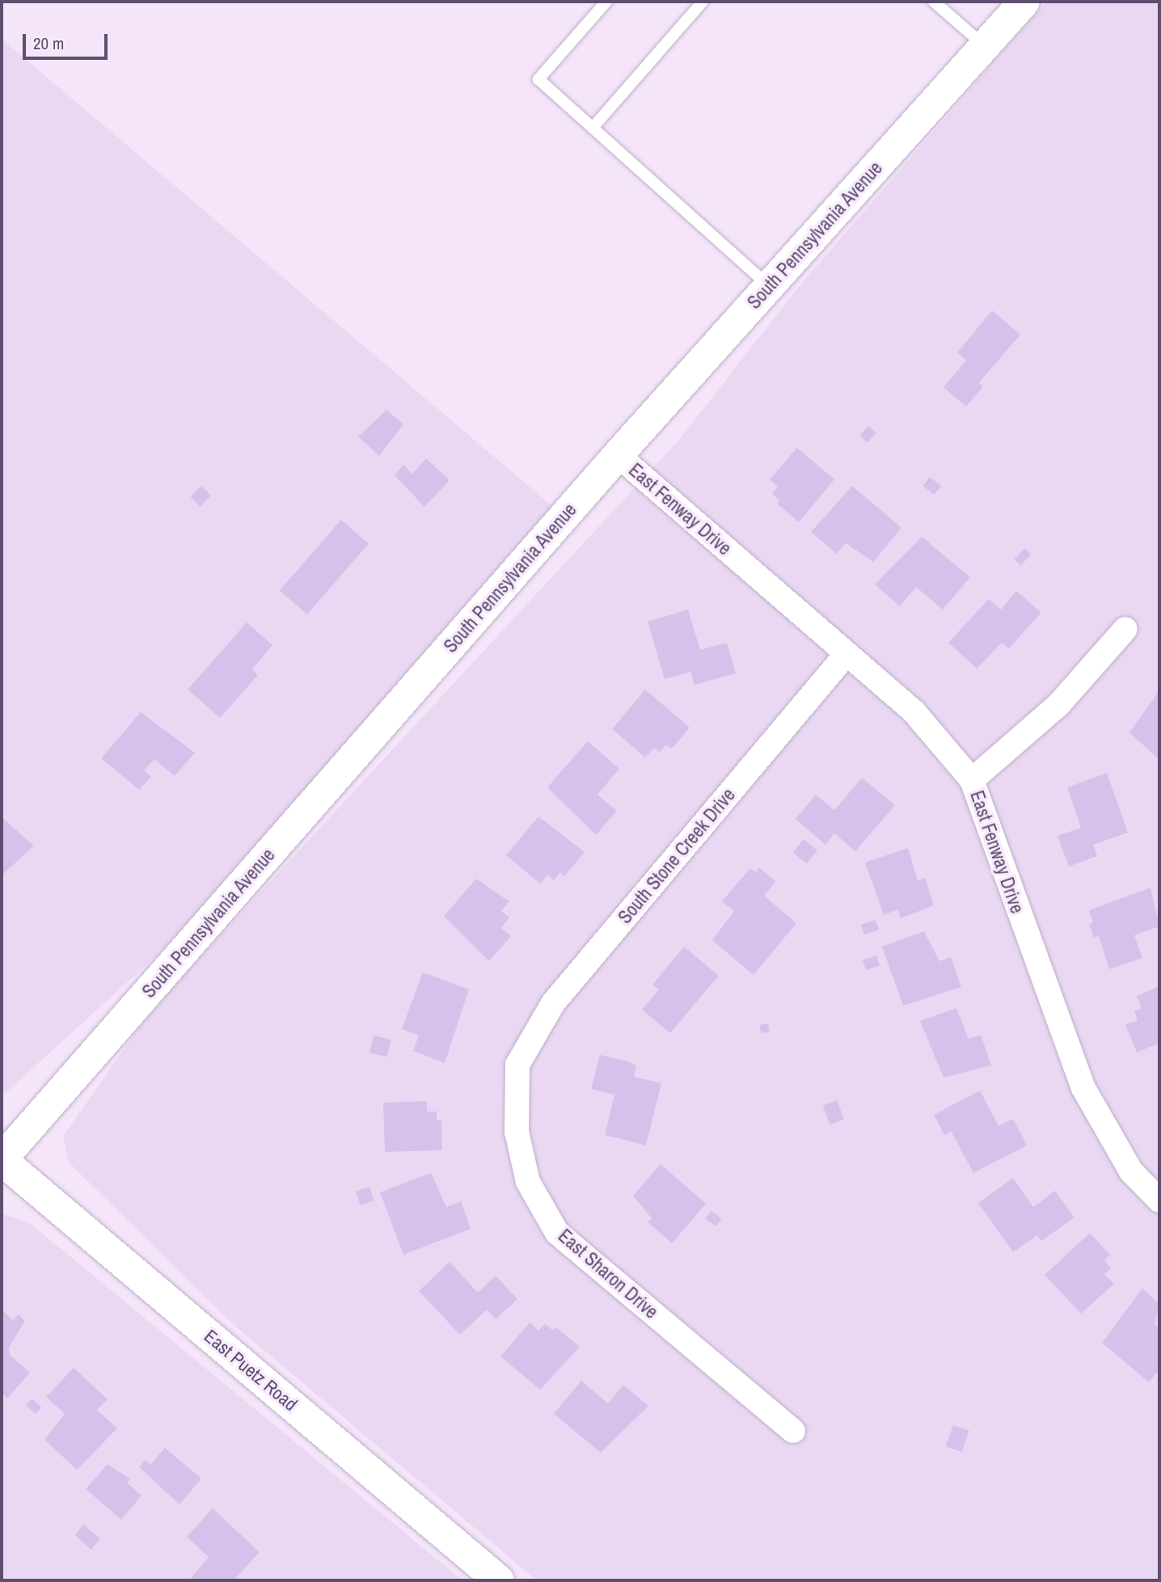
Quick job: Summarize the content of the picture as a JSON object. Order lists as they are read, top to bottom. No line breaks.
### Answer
{"streets":{"street":["South Pennsylvania Avenue","East Fenway Drive","South Stone Creek Drive","East Sharon Drive","East Puetz Road"]},"crossings":[["South Pennsylvania Avenue","East Fenway Drive"],["South Pennsylvania Avenue","East Puetz Road"],["East Fenway Drive","South Stone Creek Drive"],["South Stone Creek Drive","East Sharon Drive"]],"scale_bar":"20 m"}
